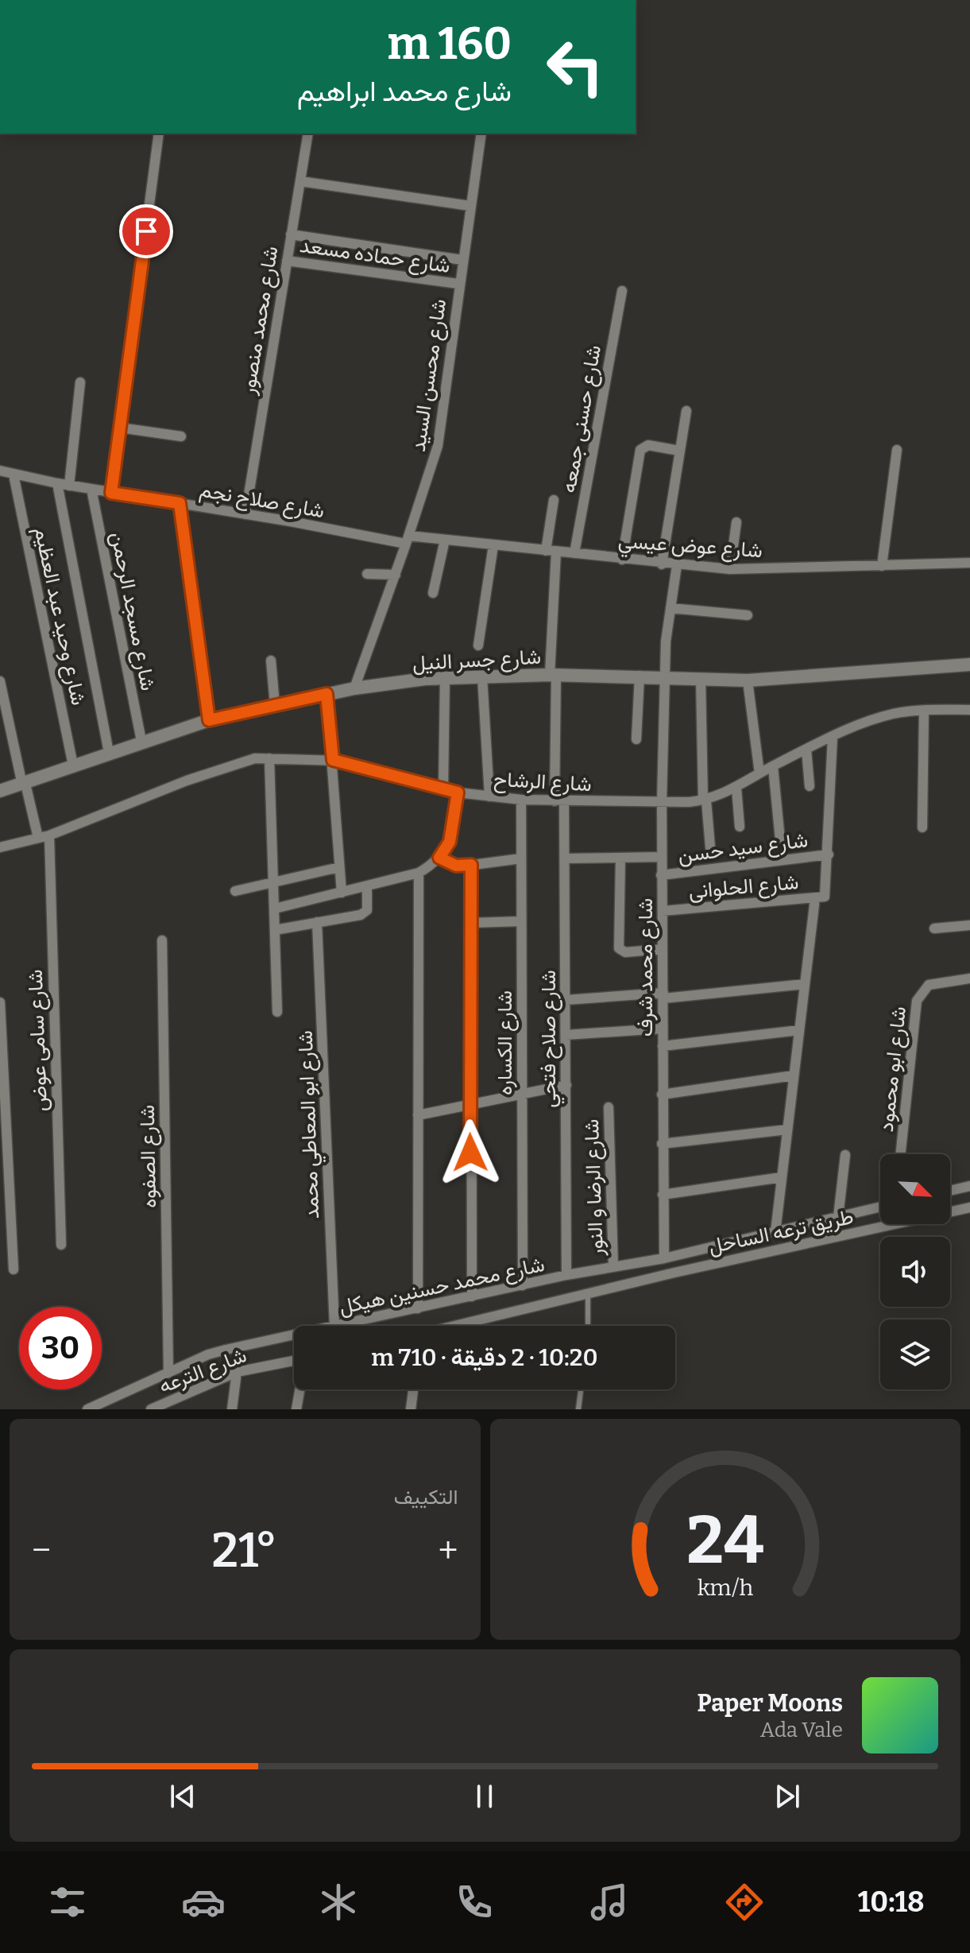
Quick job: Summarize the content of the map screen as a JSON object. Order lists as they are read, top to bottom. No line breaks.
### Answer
{"streets":{"street":["شارع حماده مسعد","شارع محمد منصور","شارع محسن السيد","شارع حسنى جمعه","شارع صلاح نجم","شارع عوض عيسي","شارع مسجد الرحمن","شارع وحيد عبد العظيم","شارع جسر النيل","شارع الرشاح","شارع سيد حسن","شارع الحلوانى","شارع محمد شرف","شارع صلاح فتحي","شارع سامى عوض","شارع الكساره","شارع ابو محمود","شارع ابو المعاطي محمد","شارع الصفوه","شارع الرضا و النور","طريق ترعه الساحل","شارع محمد حسنين هيكل","شارع الترعه"]},"crossings":[["شارع حماده مسعد","شارع محمد منصور"],["شارع حماده مسعد","شارع محسن السيد"],["شارع محمد منصور","شارع صلاح نجم"],["شارع محسن السيد","شارع صلاح نجم"],["شارع محسن السيد","شارع عوض عيسي"],["شارع محسن السيد","شارع جسر النيل"],["شارع حسنى جمعه","شارع عوض عيسي"],["شارع صلاح نجم","شارع عوض عيسي"],["شارع صلاح نجم","شارع مسجد الرحمن"],["شارع صلاح نجم","شارع وحيد عبد العظيم"],["شارع عوض عيسي","شارع محمد شرف"],["شارع عوض عيسي","شارع صلاح فتحي"],["شارع مسجد الرحمن","شارع جسر النيل"],["شارع وحيد عبد العظيم","شارع جسر النيل"],["شارع جسر النيل","شارع محمد شرف"],["شارع جسر النيل","شارع صلاح فتحي"],["شارع جسر النيل","شارع سامى عوض"],["شارع الرشاح","شارع محمد شرف"],["شارع الرشاح","شارع صلاح فتحي"],["شارع الرشاح","شارع سامى عوض"],["شارع الرشاح","شارع الكساره"],["شارع سيد حسن","شارع الحلوانى"],["شارع سيد حسن","شارع محمد شرف"],["شارع الحلوانى","شارع محمد شرف"],["شارع محمد شرف","طريق ترعه الساحل"],["شارع محمد شرف","شارع محمد حسنين هيكل"],["شارع صلاح فتحي","شارع محمد حسنين هيكل"],["شارع الكساره","شارع محمد حسنين هيكل"],["شارع الصفوه","شارع محمد حسنين هيكل"],["شارع الرضا و النور","شارع محمد حسنين هيكل"],["طريق ترعه الساحل","شارع محمد حسنين هيكل"]],"north":"bottom right","page":{"turn":["160 m","شارع محمد ابراهيم"],"limit":"30","trip":"10:20 · 2 دقيقة · 710 m","tile":"التكييف","heat":["−","21°","+"],"song":["Paper Moons","Ada Vale"],"tabs":"10:18","gauge":["24","km/h"]}}
